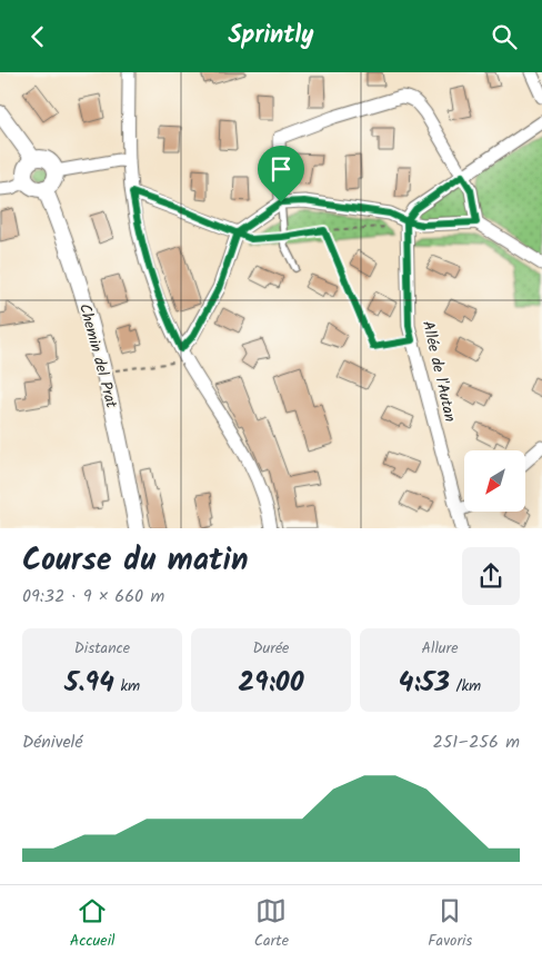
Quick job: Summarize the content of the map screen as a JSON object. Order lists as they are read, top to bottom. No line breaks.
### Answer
{"streets":{"street":["Chemin del Prat","Allée de l'Autan"]},"north":"bottom left","page":{"header":"Sprintly","heading":["Course du matin","09:32 · 9 × 660 m"],"stats":[["Distance","5.94 km"],["Durée","29:00"],["Allure","4:53 /km"]],"chart":["Dénivelé","251–256 m"],"tabs":["Accueil","Carte","Favoris"]}}
